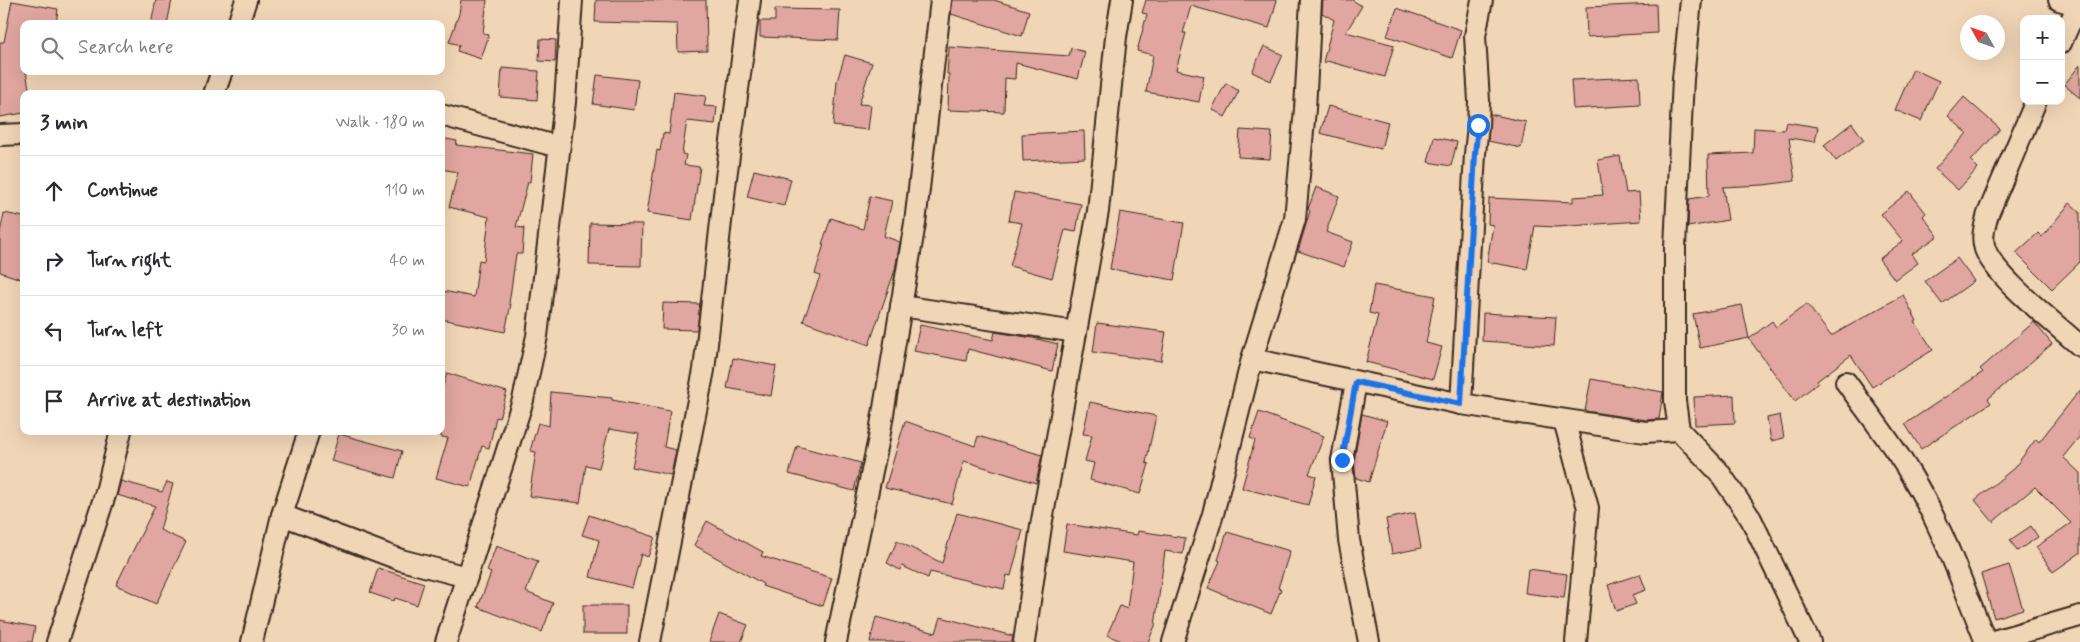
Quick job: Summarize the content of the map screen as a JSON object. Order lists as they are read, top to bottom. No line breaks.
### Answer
{"north":"top left","page":{"map_buttons":["+","−"],"search":"Search here","heading":["3 min","Walk · 180 m"],"list":[["Continue","110 m"],["Turn right","40 m"],["Turn left","30 m"],"Arrive at destination"]}}
